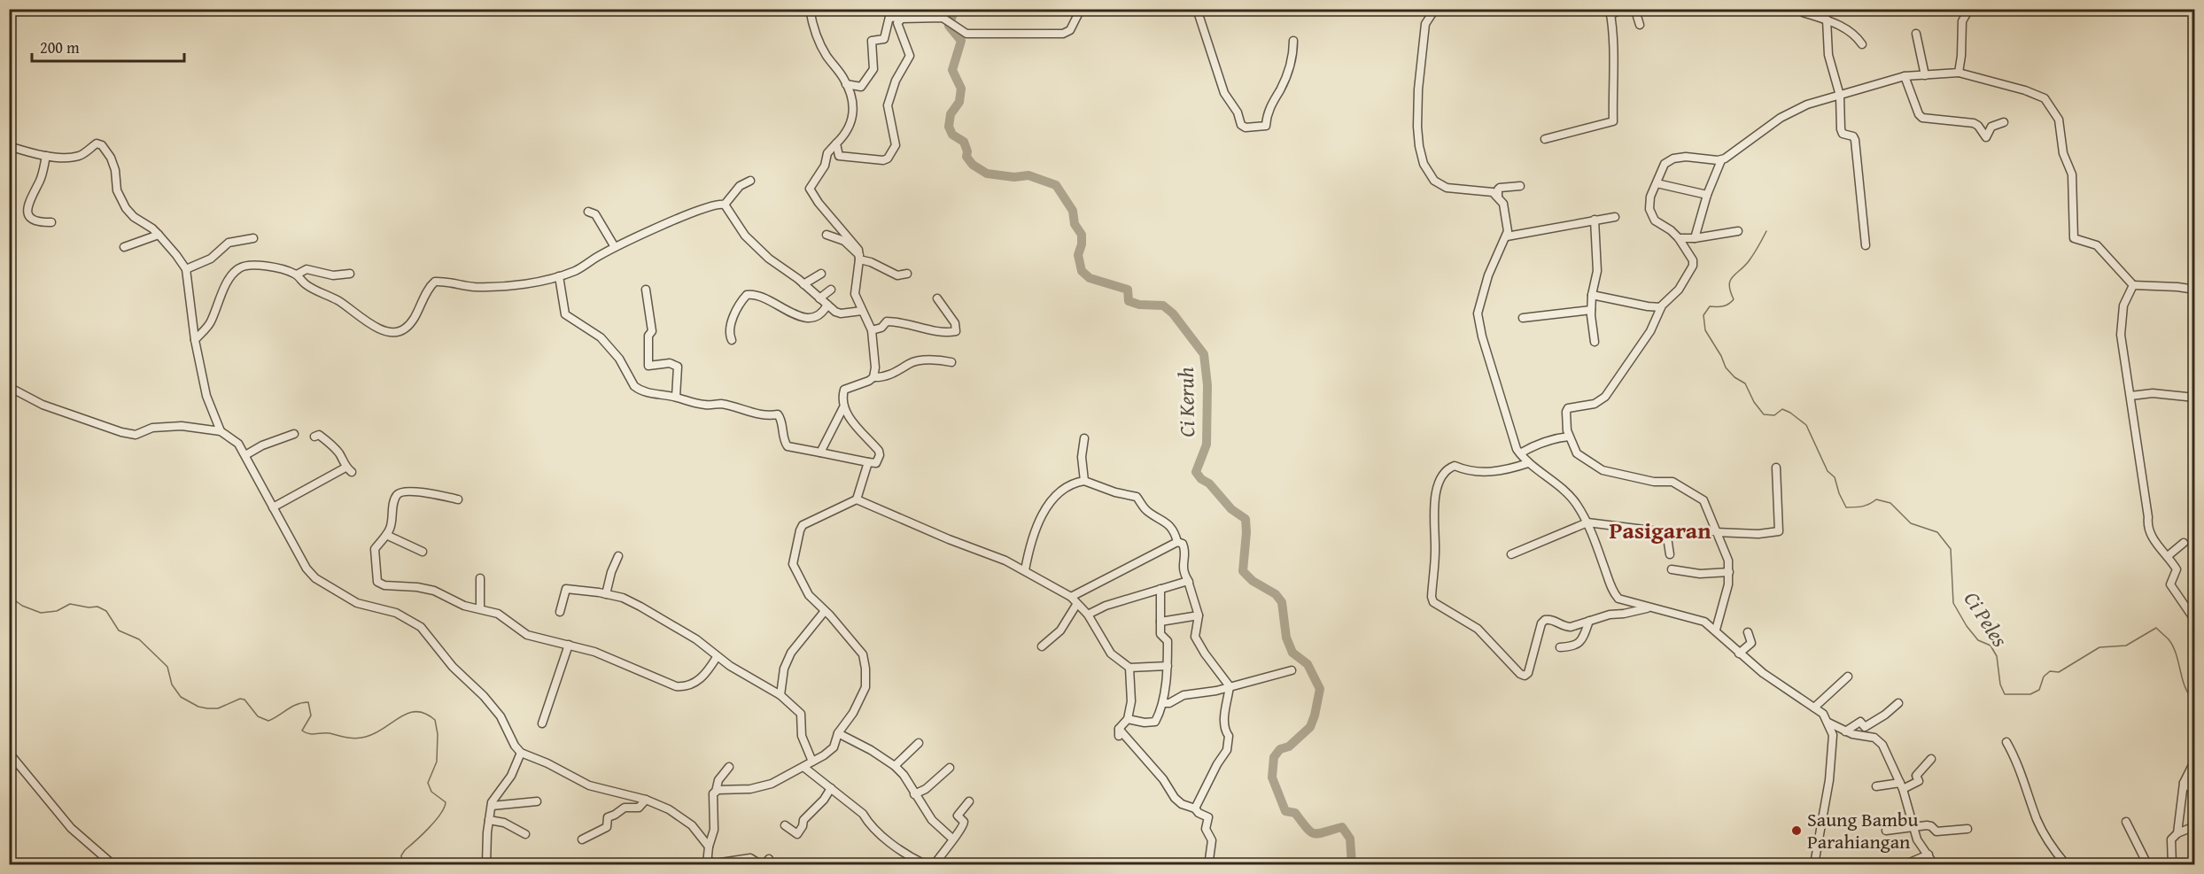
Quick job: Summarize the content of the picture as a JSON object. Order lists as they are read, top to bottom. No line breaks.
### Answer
{"districts":["Pasigaran"],"water":["Ci Keruh","Ci Peles"],"places":["Saung Bambu Parahiangan"],"scale_bar":"200 m"}
